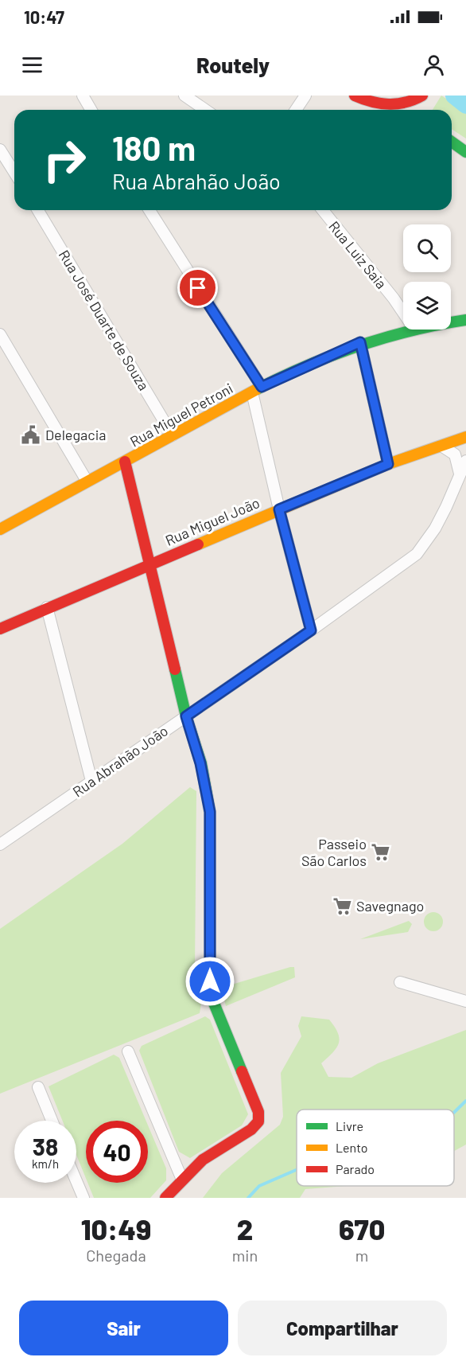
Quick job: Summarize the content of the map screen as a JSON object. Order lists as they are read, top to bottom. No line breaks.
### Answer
{"streets":{"main road":["Rua Miguel Petroni","Rua Miguel João"],"street":["Rua Luiz Saia","Rua José Duarte de Souza","Rua Abrahão João"]},"crossings":[["Rua José Duarte de Souza","Rua Miguel Petroni"]],"places":{"public building":["Delegacia"],"supermarket":["Passeio São Carlos","Savegnago"]},"legend":["Livre","Lento","Parado"],"page":{"status":"10:47","header":"Routely","turn":["180 m","Rua Abrahão João"],"speed":"38 km/h","limit":"40","eta":["10:49","Chegada","2","min","670","m"],"buttons":["Sair","Compartilhar"]}}
